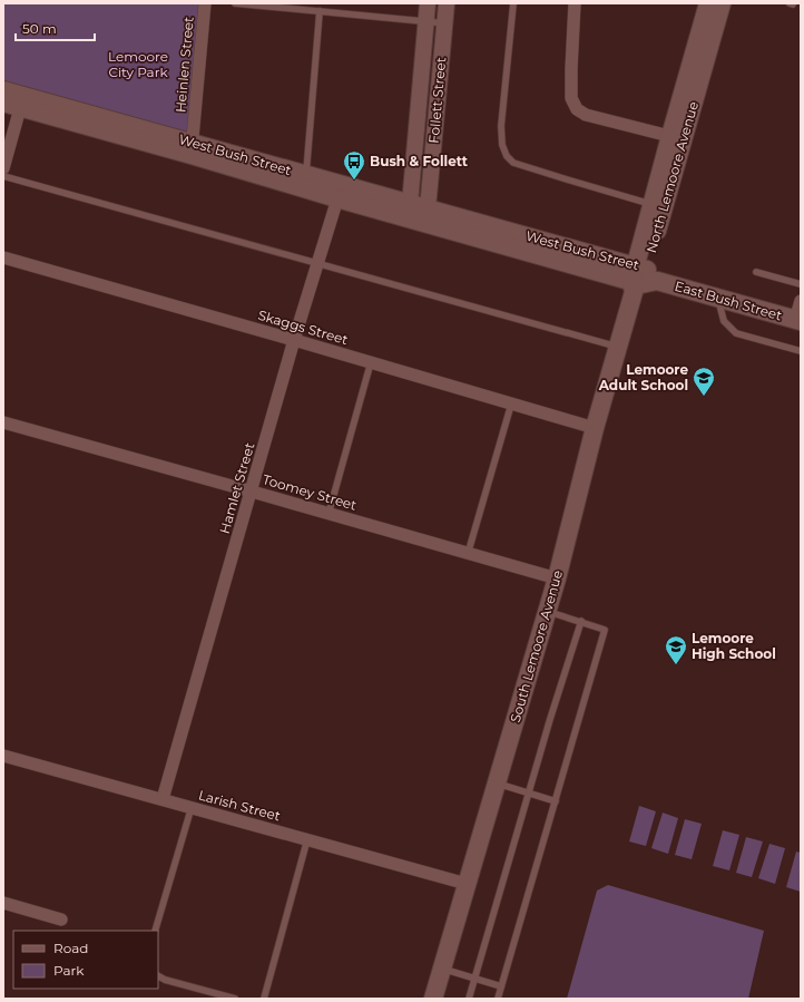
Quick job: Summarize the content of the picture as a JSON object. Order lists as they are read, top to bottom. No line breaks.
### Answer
{"streets":{"main road":["West Bush Street","North Lemoore Avenue","East Bush Street","South Lemoore Avenue"],"street":["Heinlen Street","Follett Street","Skaggs Street","Hamlet Street","Toomey Street","Larish Street"]},"crossings":[["Heinlen Street","West Bush Street"],["Follett Street","West Bush Street"],["West Bush Street","North Lemoore Avenue"],["West Bush Street","East Bush Street"],["West Bush Street","Hamlet Street"],["West Bush Street","South Lemoore Avenue"],["North Lemoore Avenue","East Bush Street"],["North Lemoore Avenue","South Lemoore Avenue"],["East Bush Street","South Lemoore Avenue"],["Skaggs Street","Hamlet Street"],["Skaggs Street","South Lemoore Avenue"],["Hamlet Street","Toomey Street"],["Hamlet Street","Larish Street"],["Toomey Street","South Lemoore Avenue"],["South Lemoore Avenue","Larish Street"]],"parks":["Lemoore City Park"],"places":{"bus stop":["Bush & Follett"],"school or university":["Lemoore Adult School","Lemoore High School"]},"legend":["Road","Park"],"scale_bar":"50 m"}
